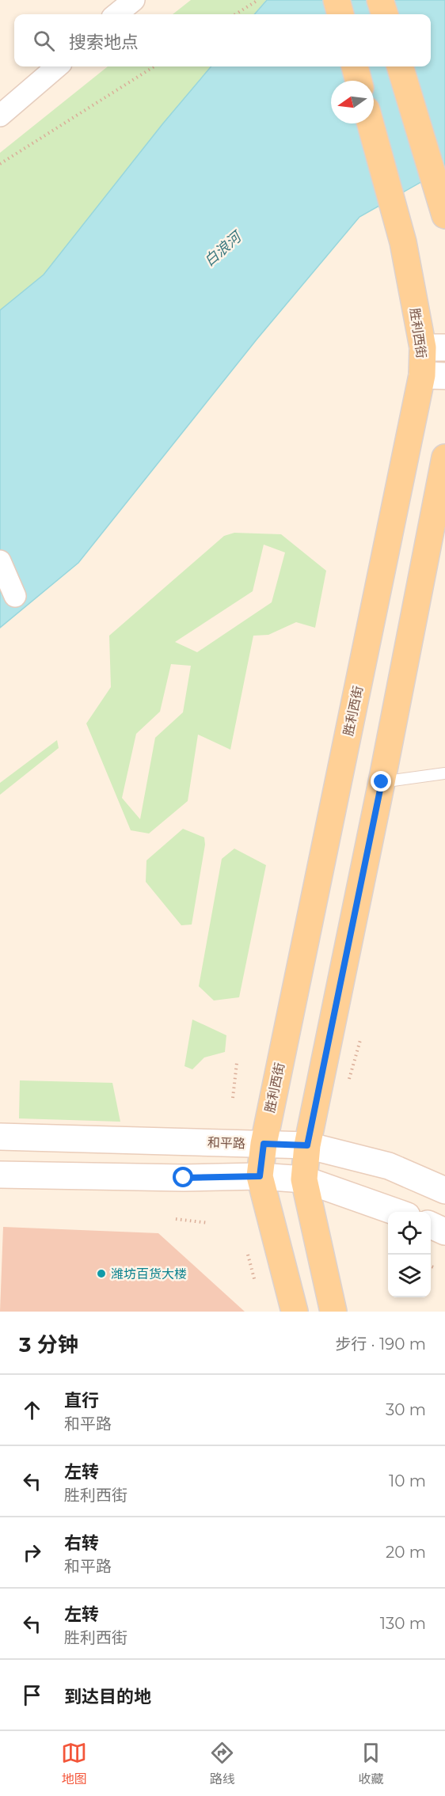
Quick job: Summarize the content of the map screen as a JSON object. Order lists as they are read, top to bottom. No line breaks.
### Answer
{"streets":{"main road":["胜利西街","和平路"]},"crossings":[["胜利西街","和平路"]],"water":["白浪河"],"places":["潍坊百货大楼"],"north":"left","page":{"search":"搜索地点","heading":["3 分钟","步行 · 190 m"],"list":[["直行","和平路","30 m"],["左转","胜利西街","10 m"],["右转","和平路","20 m"],["左转","胜利西街","130 m"],"到达目的地"],"nav":["地图","路线","收藏"]}}
